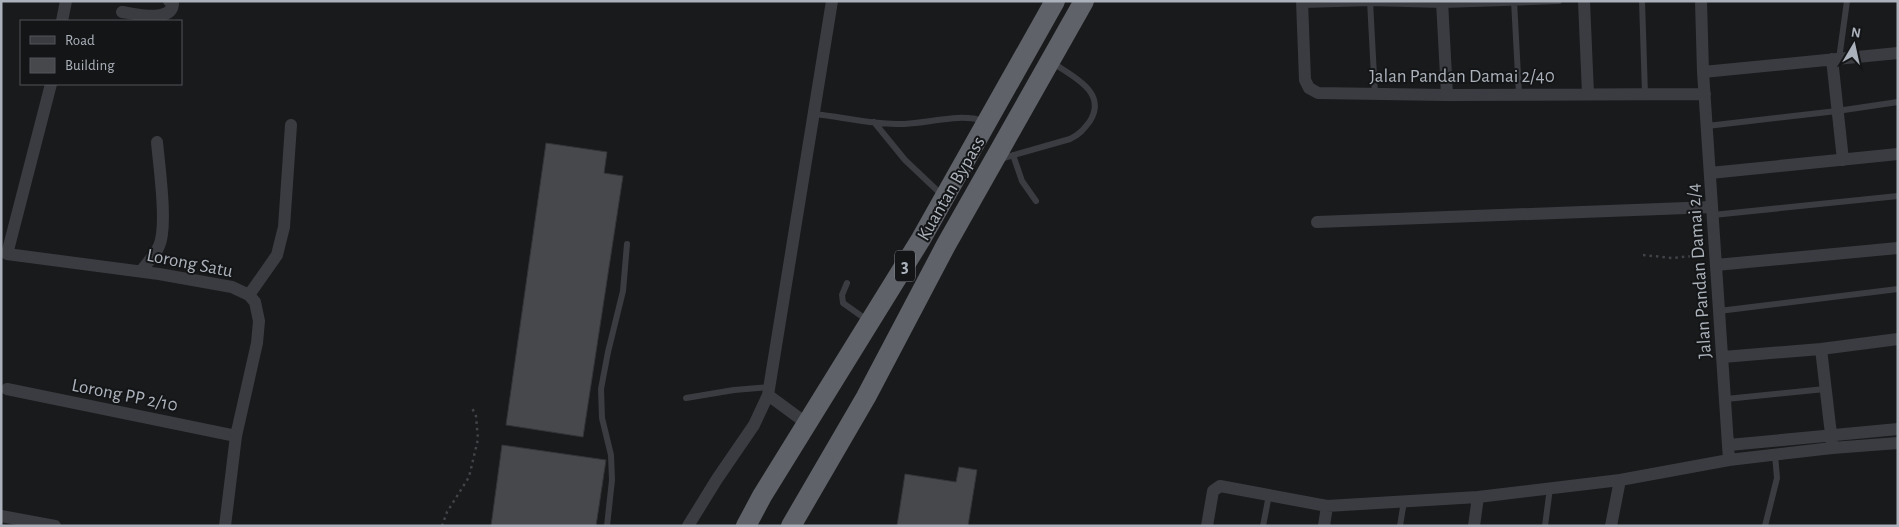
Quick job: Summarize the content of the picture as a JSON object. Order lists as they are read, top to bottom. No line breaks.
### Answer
{"streets":{"highway":["Kuantan Bypass","3"],"street":["Jalan Pandan Damai 2/40","Lorong Satu","Jalan Pandan Damai 2/4","Lorong PP 2/10"]},"crossings":[["Jalan Pandan Damai 2/40","Jalan Pandan Damai 2/4"],["Lorong Satu","Lorong PP 2/10"]],"legend":["Road","Building"],"north":"top"}
